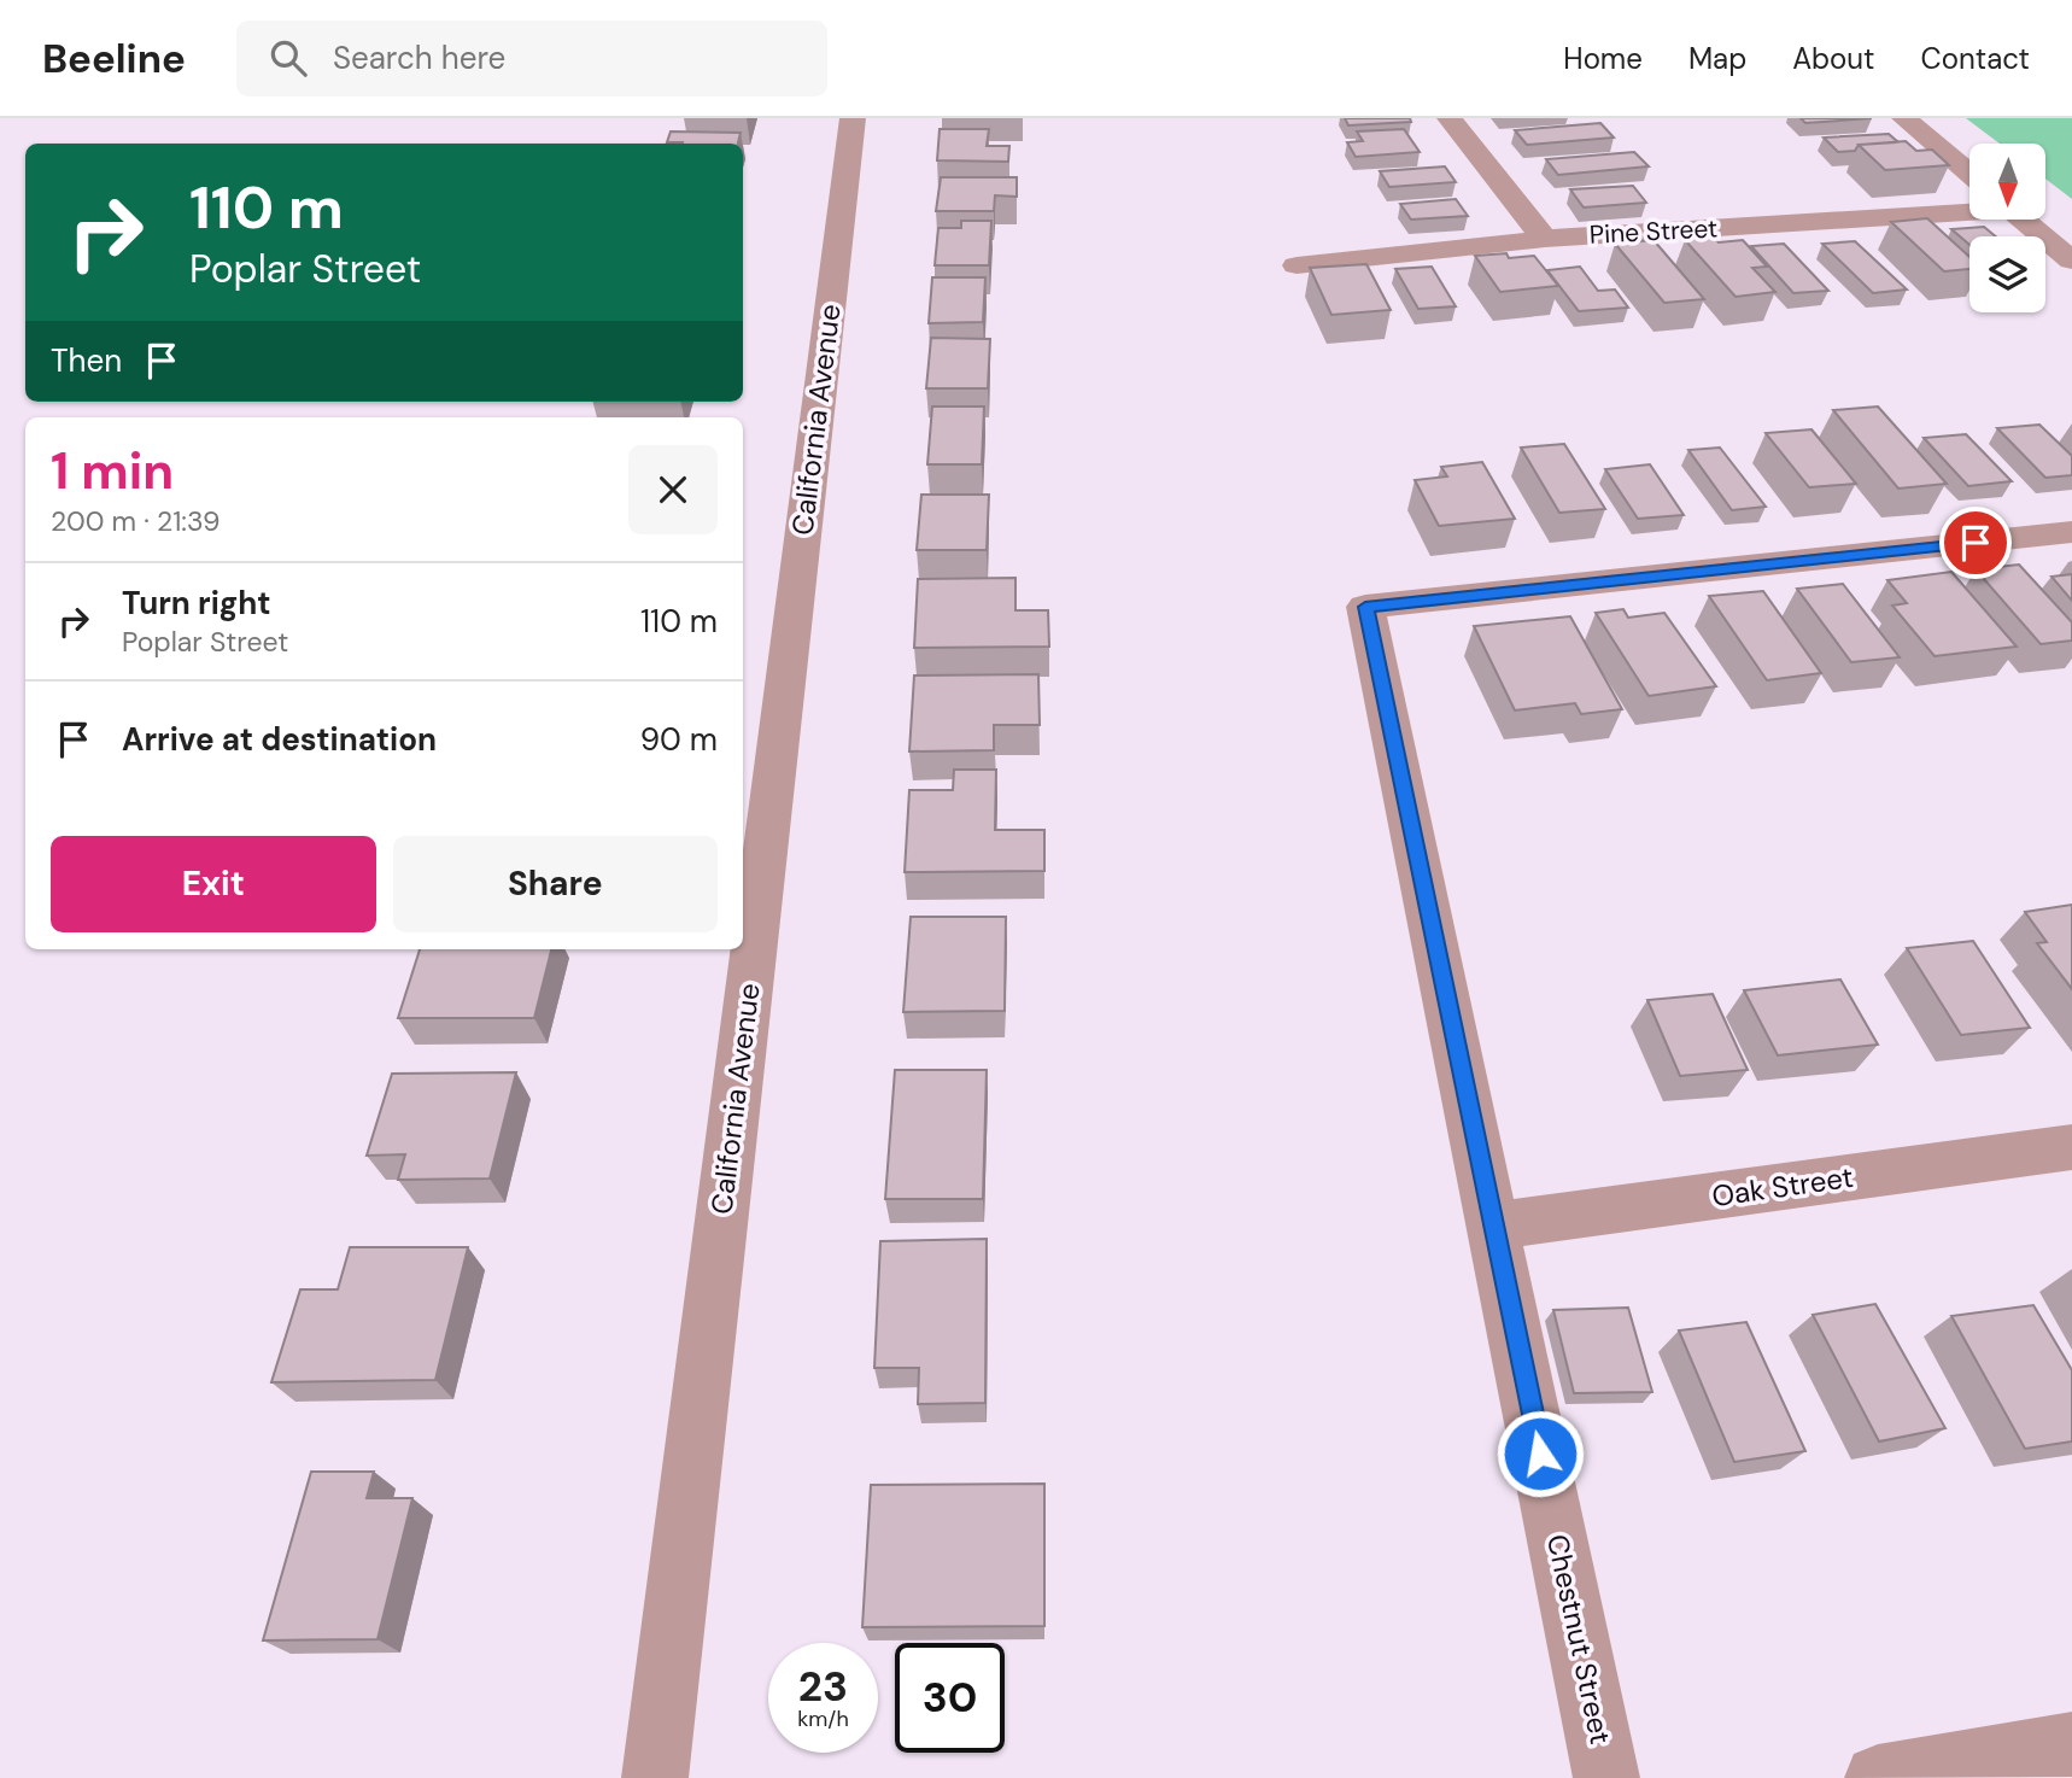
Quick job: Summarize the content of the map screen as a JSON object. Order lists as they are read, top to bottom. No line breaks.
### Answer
{"streets":{"street":["Pine Street","California Avenue","Oak Street","Chestnut Street"]},"crossings":[["Oak Street","Chestnut Street"]],"north":"bottom","page":{"header":"Beeline","search":"Search here","nav":["Home","Map","About","Contact"],"turn":["110 m","Poplar Street"],"then":"Then","heading":["1 min","200 m · 21:39"],"list":[{"name":"Turn right","note":"Poplar Street","value":"110 m"},{"name":"Arrive at destination","value":"90 m"}],"buttons":["Exit","Share"],"speed":"23 km/h","limit":"30"}}
